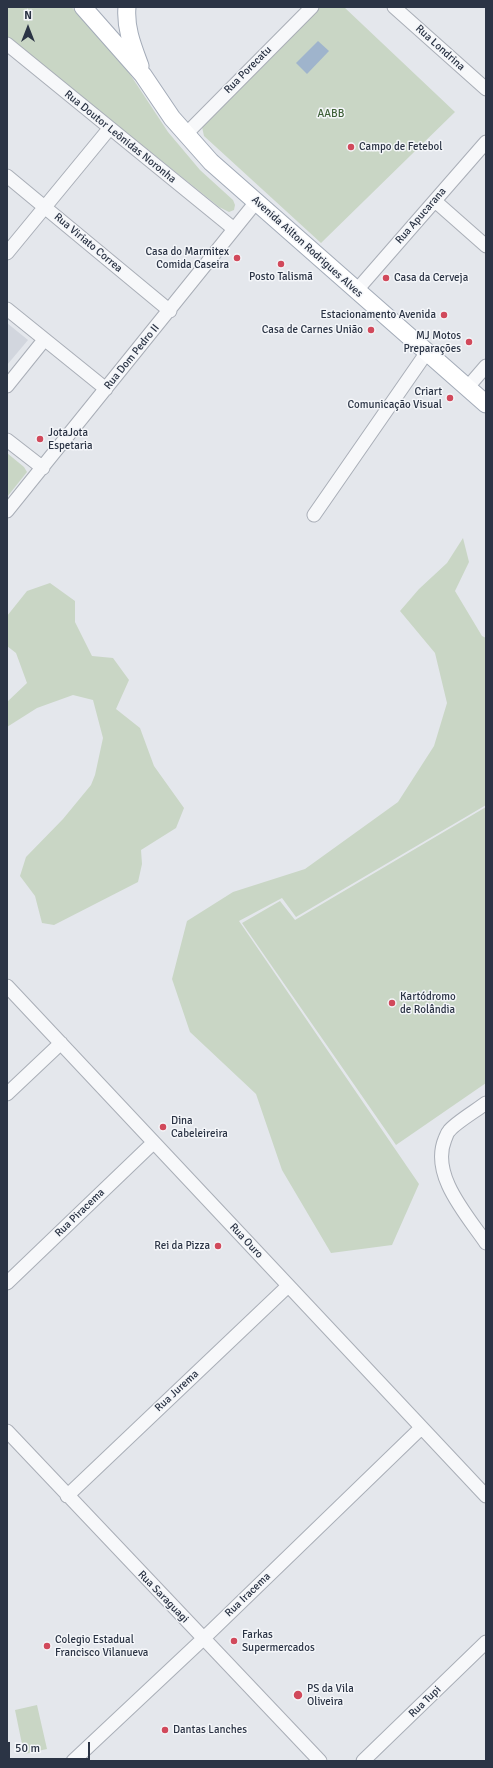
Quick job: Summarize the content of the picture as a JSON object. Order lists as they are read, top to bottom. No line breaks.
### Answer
{"streets":{"main road":["Avenida Ailton Rodrigues Alves"],"street":["Rua Londrina","Rua Porecatu","Rua Doutor Leônidas Noronha","Rua Apucarana","Rua Viriato Correa","Rua Dom Pedro II","Rua Piracema","Rua Ouro","Rua Jurema","Rua Iracema","Rua Saraguagi","Rua Tupi"]},"crossings":[["Rua Porecatu","Avenida Ailton Rodrigues Alves"],["Rua Doutor Leônidas Noronha","Rua Dom Pedro II"],["Rua Apucarana","Avenida Ailton Rodrigues Alves"],["Rua Viriato Correa","Rua Dom Pedro II"],["Avenida Ailton Rodrigues Alves","Rua Dom Pedro II"],["Rua Piracema","Rua Ouro"],["Rua Ouro","Rua Jurema"],["Rua Ouro","Rua Iracema"],["Rua Jurema","Rua Saraguagi"],["Rua Iracema","Rua Saraguagi"]],"parks":["AABB"],"places":["Campo de Fetebol","Casa do Marmitex Comida Caseira","Posto Talismã","Casa da Cerveja","Estacionamento Avenida","Casa de Carnes União","MJ Motos Preparações","Criart Comunicação Visual","JotaJota Espetaria","Kartódromo de Rolândia","Dina Cabeleireira","Rei da Pizza","Farkas Supermercados","Colegio Estadual Francisco Vilanueva","PS da Vila Oliveira","Dantas Lanches"],"scale_bar":"50 m","north":"top"}
